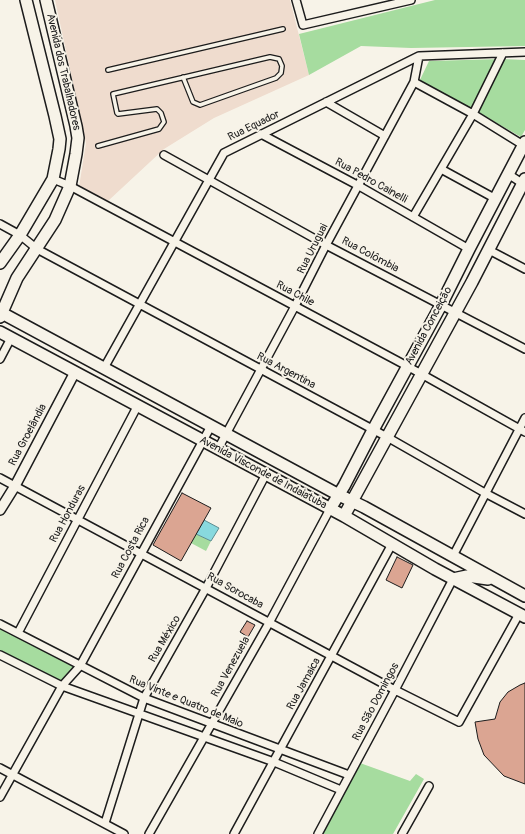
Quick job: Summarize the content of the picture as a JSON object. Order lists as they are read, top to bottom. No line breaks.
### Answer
{"streets":{"main road":["Avenida dos Trabalhadores","Avenida Conceição","Avenida Visconde de Indaiatuba"],"street":["Rua Equador","Rua Pedro Cainelli","Rua Uruguai","Rua Colômbia","Rua Chile","Rua Argentina","Rua Groelândia","Rua Honduras","Rua Costa Rica","Rua Sorocaba","Rua México","Rua Venezuela","Rua Jamaica","Rua Vinte e Quatro de Maio","Rua São Domingos"]},"crossings":[["Avenida dos Trabalhadores","Rua Chile"],["Avenida dos Trabalhadores","Rua Argentina"],["Avenida dos Trabalhadores","Avenida Visconde de Indaiatuba"],["Rua Equador","Rua Pedro Cainelli"],["Rua Equador","Rua Uruguai"],["Rua Equador","Rua Colômbia"],["Rua Equador","Rua Chile"],["Rua Equador","Rua Argentina"],["Rua Equador","Avenida Visconde de Indaiatuba"],["Rua Pedro Cainelli","Rua Uruguai"],["Rua Pedro Cainelli","Avenida Conceição"],["Rua Uruguai","Rua Colômbia"],["Rua Uruguai","Rua Chile"],["Rua Uruguai","Rua Argentina"],["Rua Uruguai","Avenida Visconde de Indaiatuba"],["Rua Colômbia","Avenida Conceição"],["Rua Chile","Avenida Conceição"],["Avenida Conceição","Rua Argentina"],["Avenida Conceição","Avenida Visconde de Indaiatuba"],["Avenida Conceição","Rua Venezuela"],["Rua Groelândia","Avenida Visconde de Indaiatuba"],["Rua Groelândia","Rua Sorocaba"],["Avenida Visconde de Indaiatuba","Rua Honduras"],["Avenida Visconde de Indaiatuba","Rua Costa Rica"],["Avenida Visconde de Indaiatuba","Rua Sorocaba"],["Avenida Visconde de Indaiatuba","Rua México"],["Avenida Visconde de Indaiatuba","Rua Venezuela"],["Avenida Visconde de Indaiatuba","Rua Jamaica"],["Avenida Visconde de Indaiatuba","Rua São Domingos"],["Rua Honduras","Rua Sorocaba"],["Rua Honduras","Rua Vinte e Quatro de Maio"],["Rua Costa Rica","Rua Sorocaba"],["Rua Costa Rica","Rua Vinte e Quatro de Maio"],["Rua Sorocaba","Rua México"],["Rua Sorocaba","Rua Venezuela"],["Rua Sorocaba","Rua Jamaica"],["Rua Sorocaba","Rua São Domingos"],["Rua México","Rua Vinte e Quatro de Maio"],["Rua Venezuela","Rua Vinte e Quatro de Maio"],["Rua Jamaica","Rua Vinte e Quatro de Maio"],["Rua Vinte e Quatro de Maio","Rua São Domingos"]]}
